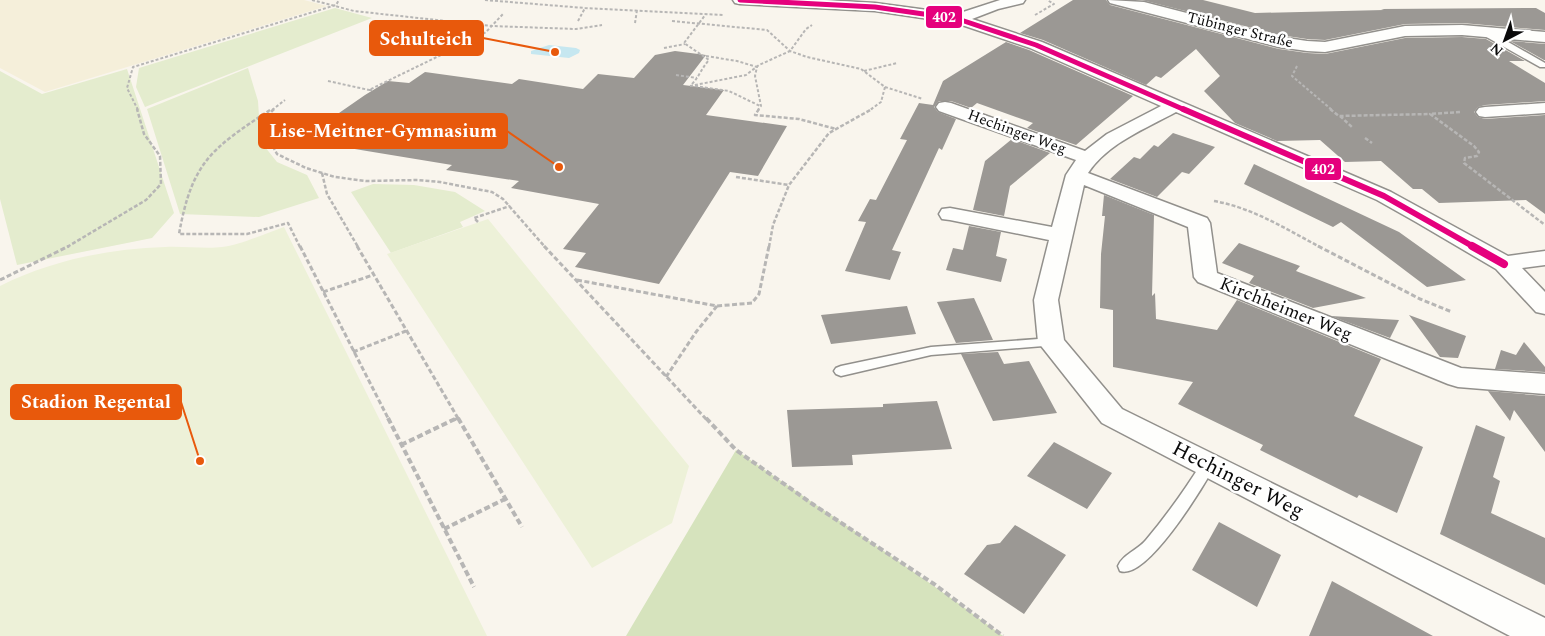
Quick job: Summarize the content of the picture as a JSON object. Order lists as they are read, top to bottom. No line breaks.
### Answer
{"streets":{"street":["Tübinger Straße","Hechinger Weg","Kirchheimer Weg"]},"crossings":[["Hechinger Weg","Kirchheimer Weg"]],"places":["Schulteich","Lise-Meitner-Gymnasium","Stadion Regental"],"lines":["transit line 402"],"north":"bottom left"}
